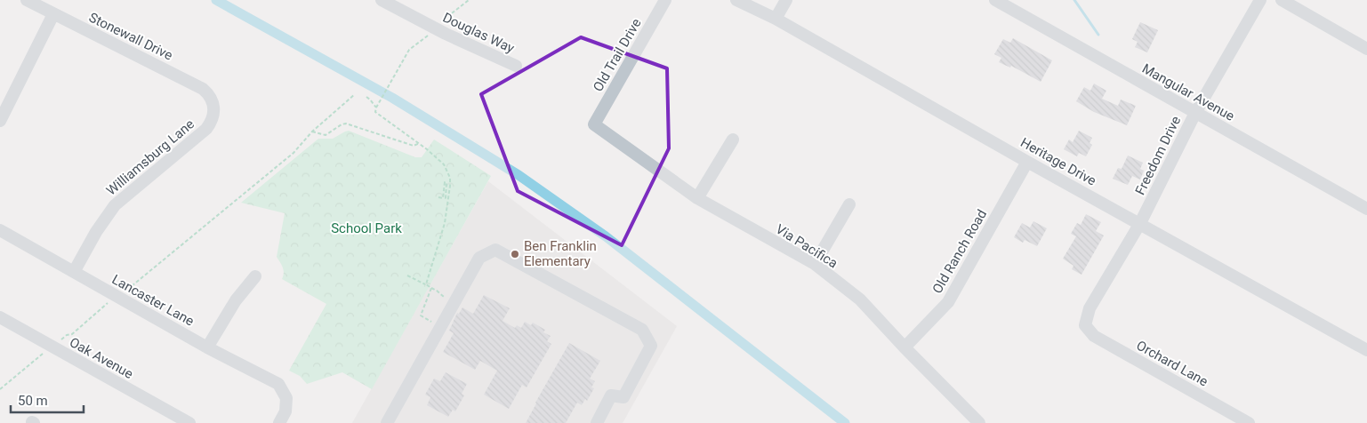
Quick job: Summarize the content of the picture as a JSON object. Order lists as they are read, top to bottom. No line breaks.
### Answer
{"streets":{"street":["Douglas Way","Stonewall Drive","Old Trail Drive","Mangular Avenue","Freedom Drive","Williamsburg Lane","Heritage Drive","Via Pacifica","Old Ranch Road","Lancaster Lane","Oak Avenue","Orchard Lane"]},"crossings":[["Stonewall Drive","Williamsburg Lane"],["Old Trail Drive","Via Pacifica"],["Mangular Avenue","Freedom Drive"],["Freedom Drive","Heritage Drive"],["Freedom Drive","Orchard Lane"],["Williamsburg Lane","Lancaster Lane"],["Heritage Drive","Old Ranch Road"],["Via Pacifica","Old Ranch Road"]],"parks":["School Park"],"places":["Ben Franklin Elementary"],"scale_bar":"50 m"}
